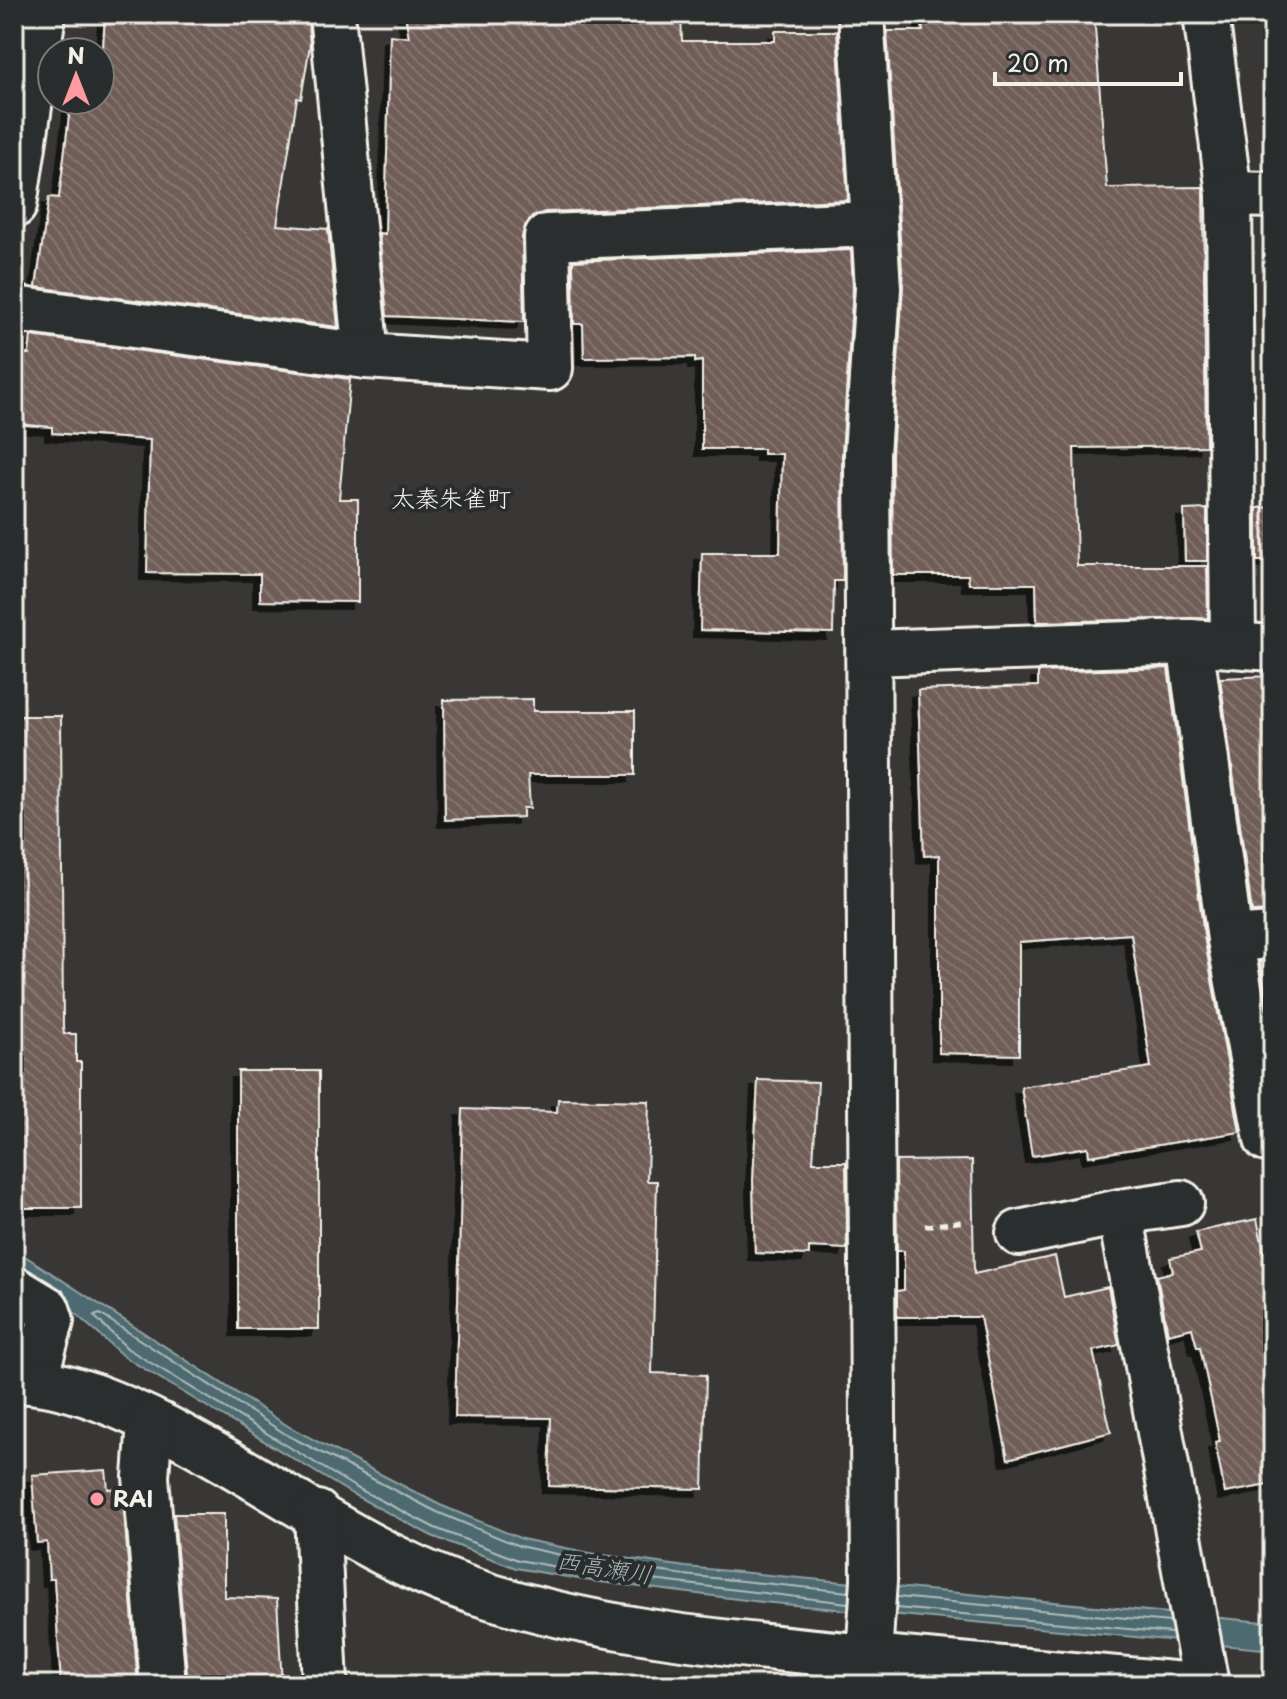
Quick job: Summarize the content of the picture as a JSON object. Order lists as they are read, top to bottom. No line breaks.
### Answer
{"districts":["太秦朱雀町"],"water":["西高瀬川"],"places":["RAI"],"scale_bar":"20 m","north":"top"}
